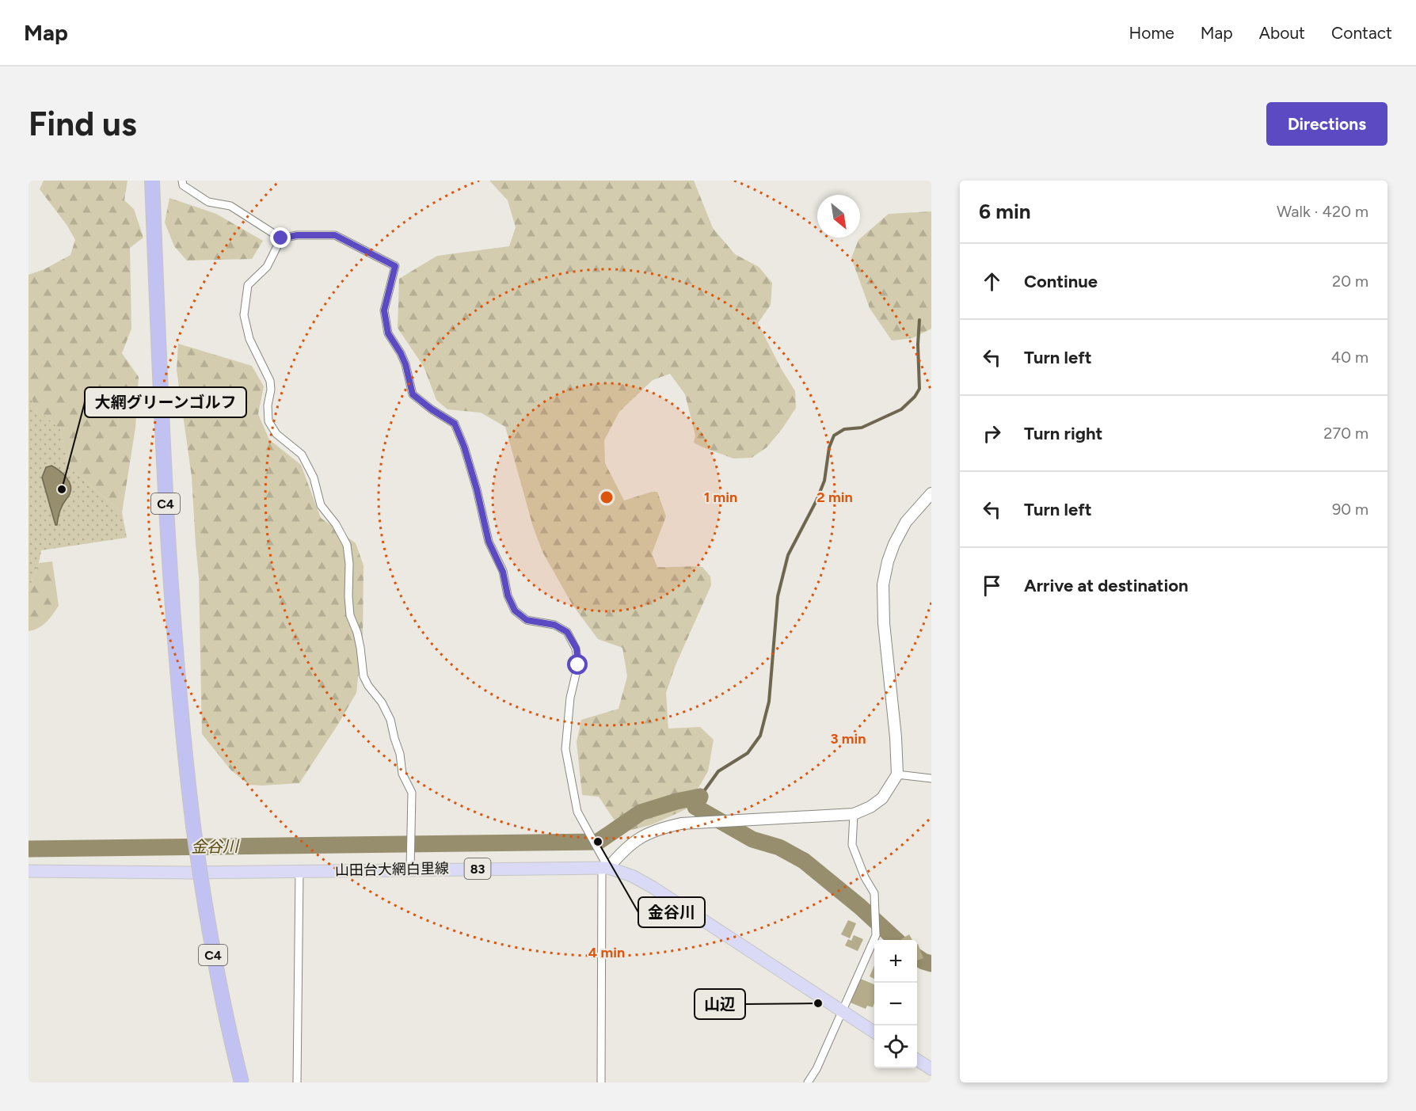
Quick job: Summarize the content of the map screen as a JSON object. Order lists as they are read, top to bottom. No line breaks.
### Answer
{"streets":{"highway":["C4"],"main road":["83","山田台大網白里線"]},"water":["金谷川"],"places":["大網グリーンゴルフ","金谷川","山辺"],"north":"bottom right","page":{"header":"Map","nav":["Home","Map","About","Contact"],"buttons":"Directions","title":"Find us","heading":["6 min","Walk · 420 m"],"list":[["Continue","20 m"],["Turn left","40 m"],["Turn right","270 m"],["Turn left","90 m"],"Arrive at destination"],"map_buttons":["+","−"]},"rings":["1 min","2 min","3 min","4 min"]}
